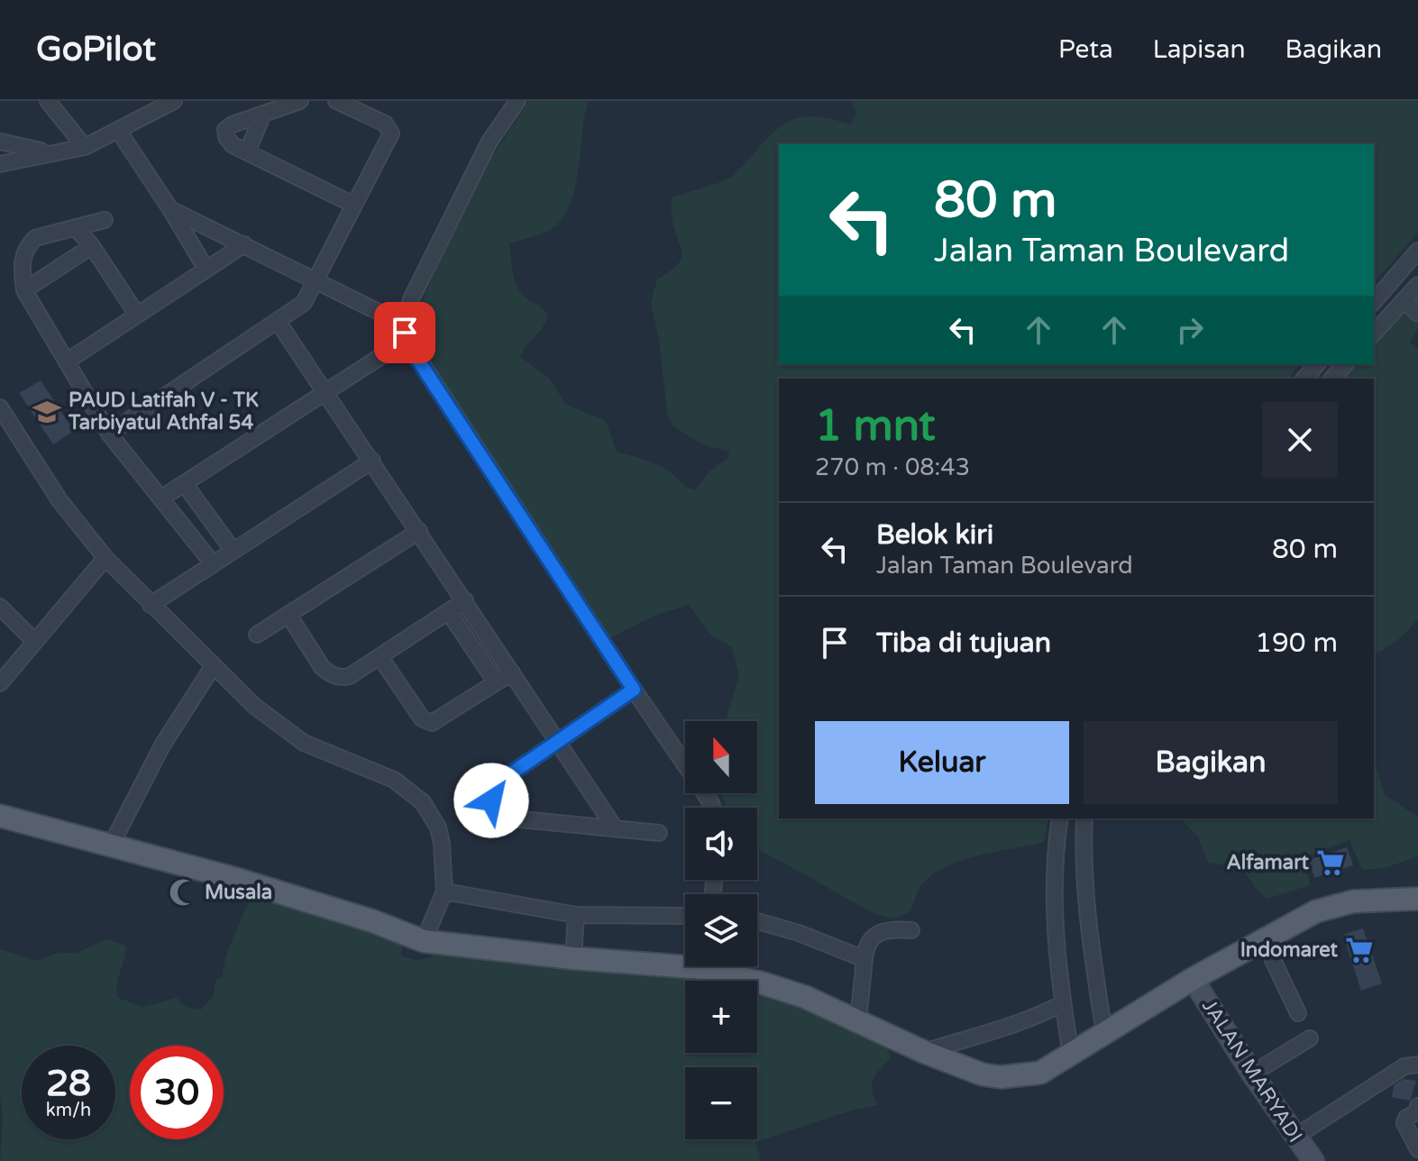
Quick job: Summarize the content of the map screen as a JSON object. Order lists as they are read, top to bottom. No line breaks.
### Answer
{"streets":{"street":["JALAN MARYADI"]},"places":{"school or university":["PAUD Latifah V - TK Tarbiyatul Athfal 54"],"supermarket":["Alfamart","Indomaret"],"mosque":["Musala"]},"north":"top","page":{"header":"GoPilot","nav":["Peta","Lapisan","Bagikan"],"turn":["80 m","Jalan Taman Boulevard"],"heading":["1 mnt","270 m · 08:43"],"list":[{"name":"Belok kiri","note":"Jalan Taman Boulevard","value":"80 m"},{"name":"Tiba di tujuan","value":"190 m"}],"buttons":["Keluar","Bagikan"],"map_buttons":["+","−"],"speed":"28 km/h","limit":"30"}}
